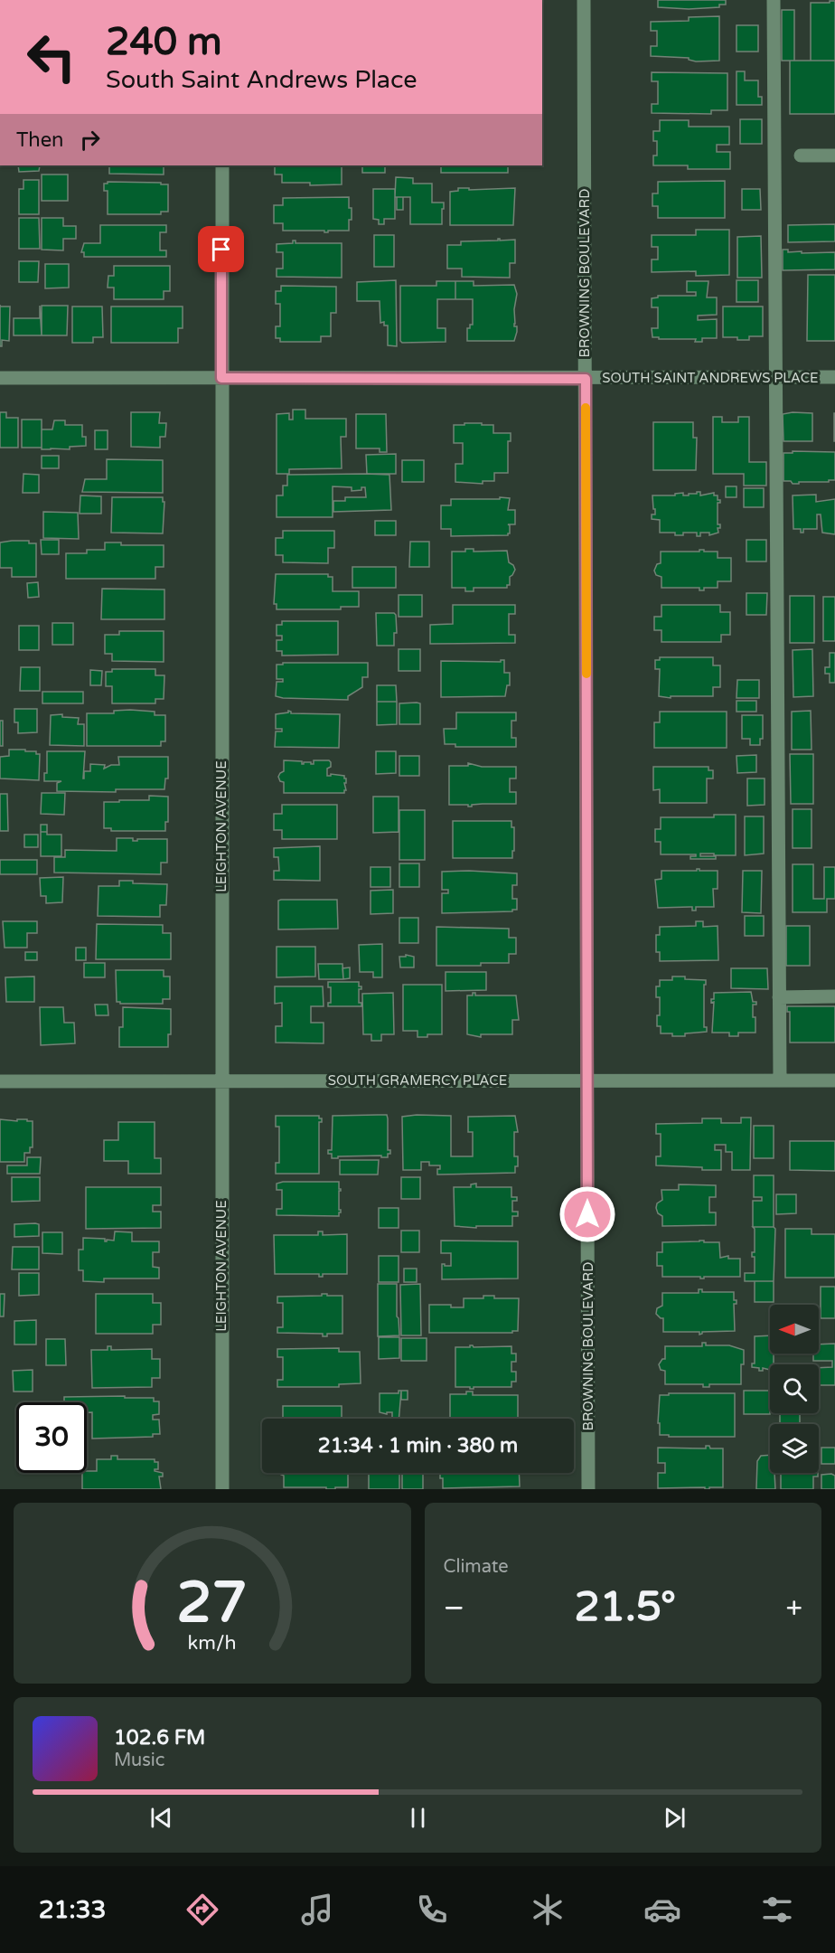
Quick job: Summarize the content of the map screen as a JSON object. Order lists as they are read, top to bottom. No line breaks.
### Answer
{"streets":{"street":["BROWNING BOULEVARD","SOUTH SAINT ANDREWS PLACE","LEIGHTON AVENUE","SOUTH GRAMERCY PLACE"]},"crossings":[["BROWNING BOULEVARD","SOUTH SAINT ANDREWS PLACE"],["BROWNING BOULEVARD","SOUTH GRAMERCY PLACE"],["SOUTH SAINT ANDREWS PLACE","LEIGHTON AVENUE"],["LEIGHTON AVENUE","SOUTH GRAMERCY PLACE"]],"north":"left","page":{"turn":["240 m","South Saint Andrews Place"],"then":"Then","limit":"30","trip":"21:34 · 1 min · 380 m","tile":"Climate","heat":["−","21.5°","+"],"song":["102.6 FM","Music"],"tabs":"21:33","gauge":["27","km/h"]}}
